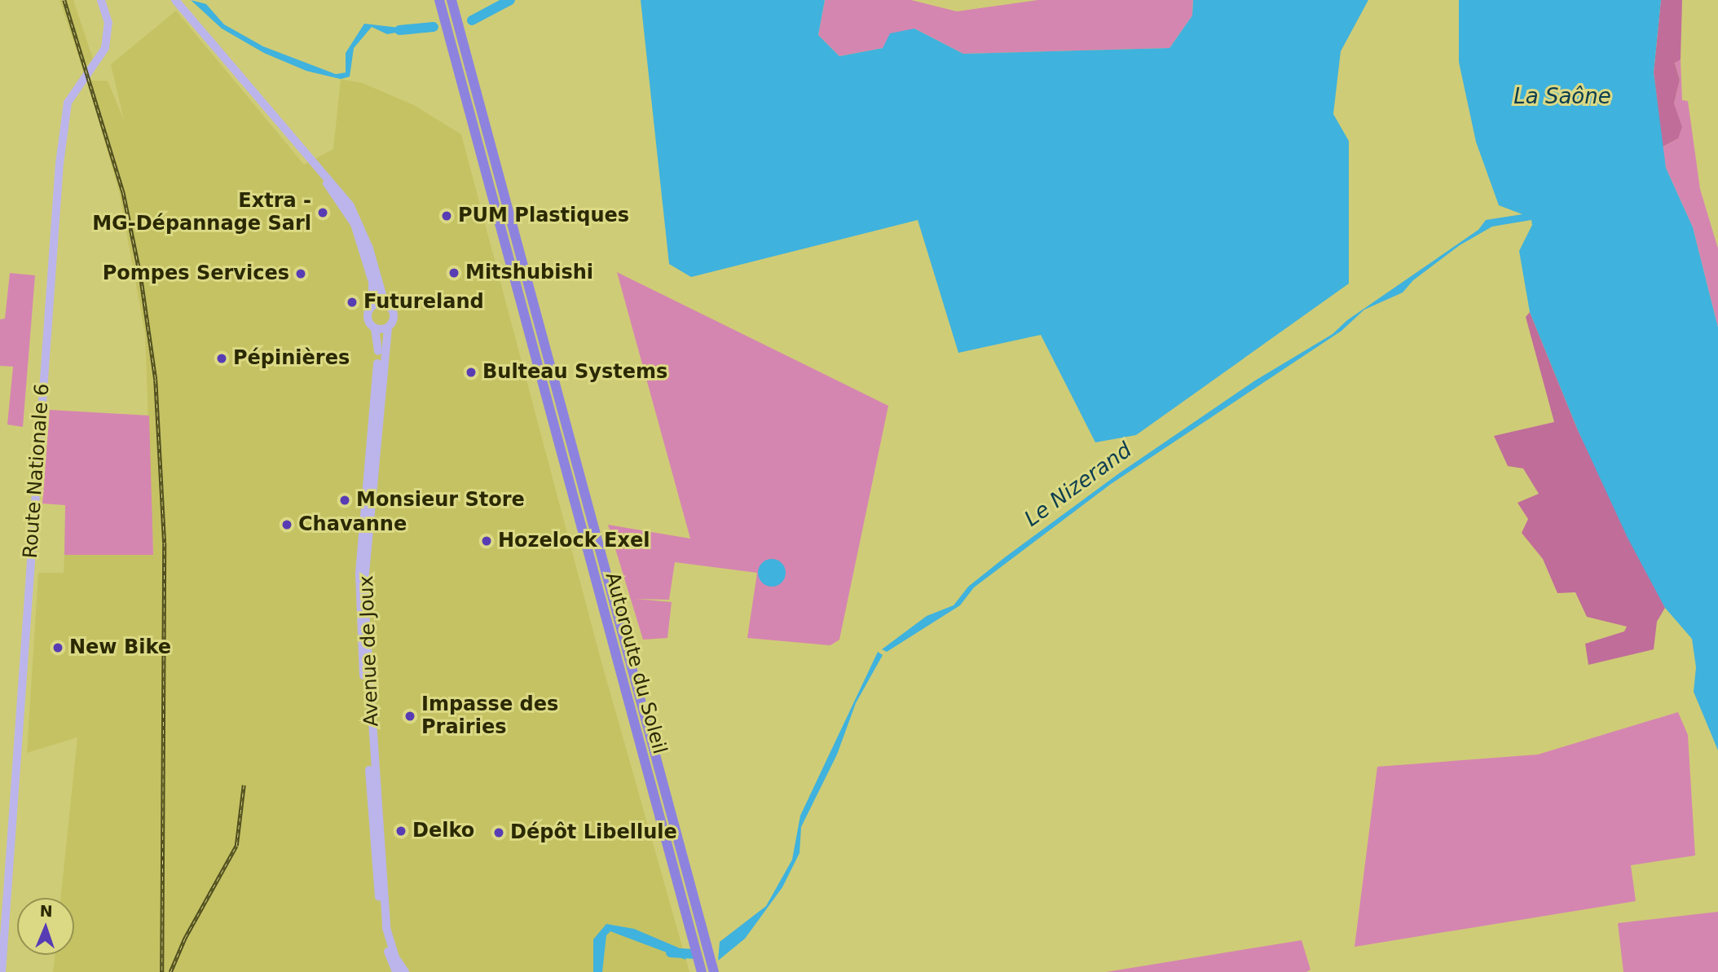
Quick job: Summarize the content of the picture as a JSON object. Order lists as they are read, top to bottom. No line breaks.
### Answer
{"streets":{"highway":["Autoroute du Soleil"],"main road":["Route Nationale 6","Avenue de Joux"]},"water":["La Saône","Le Nizerand"],"places":["Extra - MG-Dépannage Sarl","PUM Plastiques","Mitshubishi","Pompes Services","Futureland","Pépinières","Bulteau Systems","Monsieur Store","Chavanne","Hozelock Exel","New Bike","Impasse des Prairies","Delko","Dépôt Libellule"],"north":"top"}
